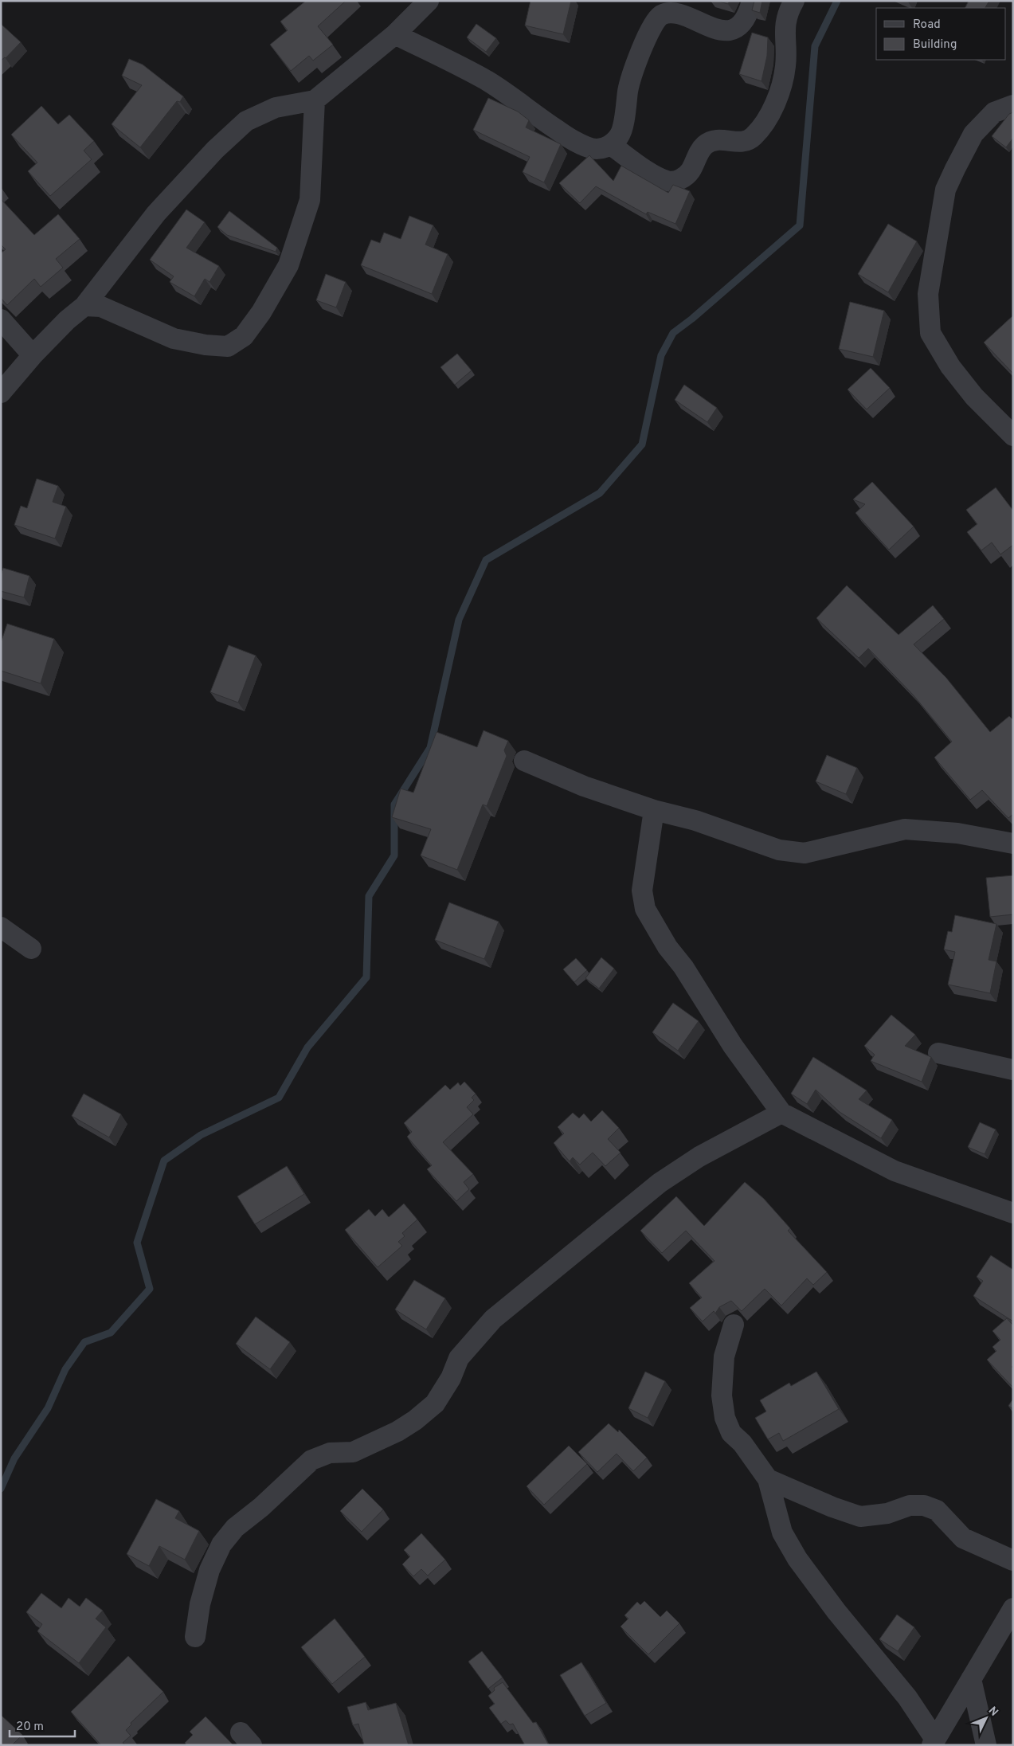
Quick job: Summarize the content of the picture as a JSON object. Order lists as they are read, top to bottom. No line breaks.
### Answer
{"legend":["Road","Building"],"scale_bar":"20 m","north":"top right"}
